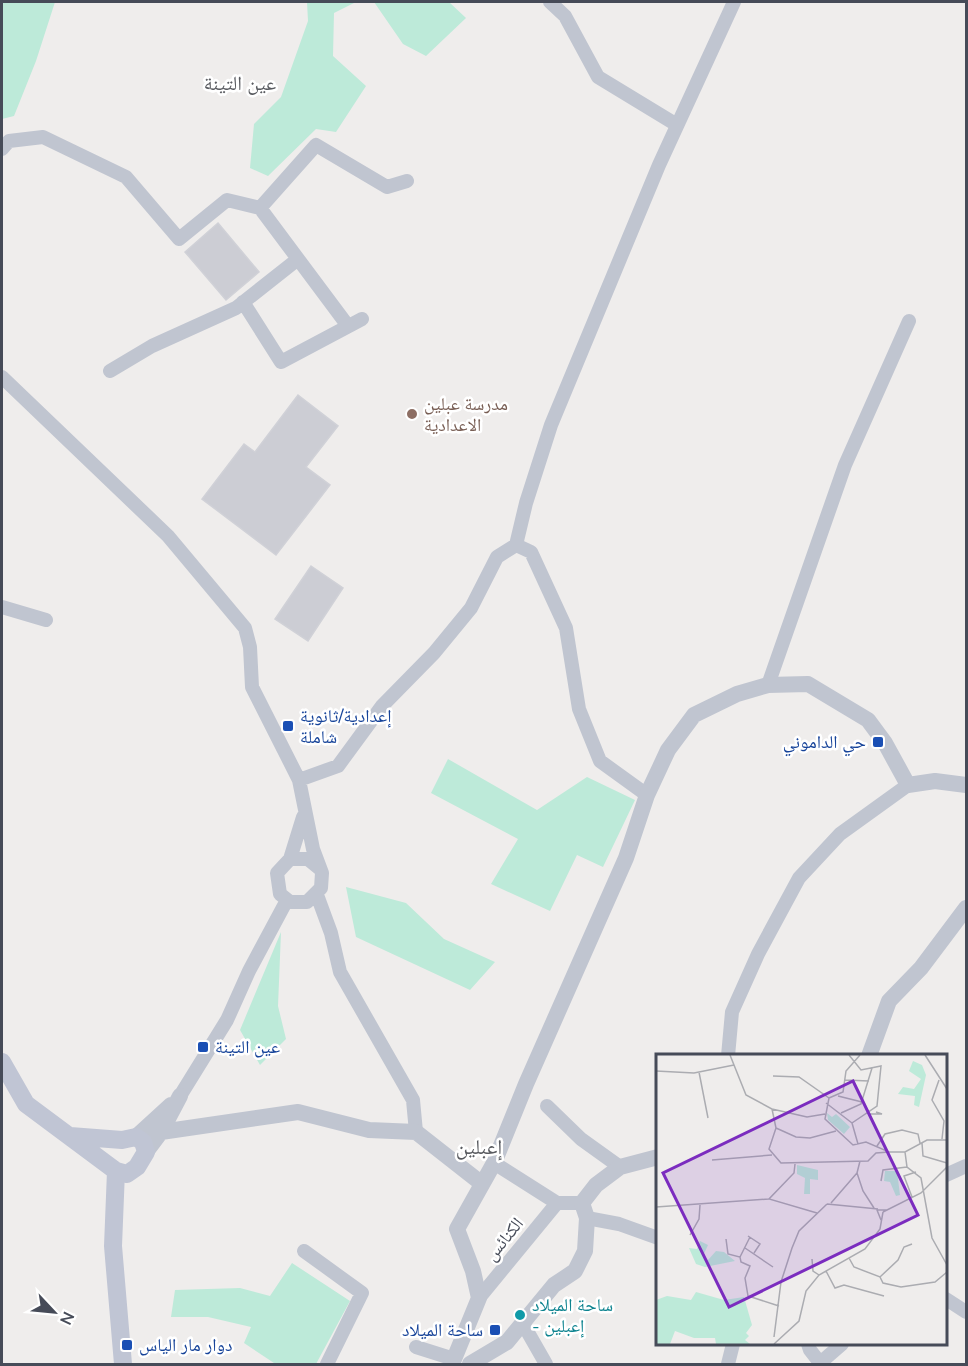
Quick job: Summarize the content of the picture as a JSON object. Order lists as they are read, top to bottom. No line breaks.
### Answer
{"streets":{"street":["الكنائس"]},"districts":["عين التينة","إعبلين"],"places":{"other":["مدرسة عبلين الاعدادية","ساحة الميلاد - إعبلين"],"transit":["إعدادية/ثانوية شاملة","حي الداموني","عين التينة","ساحة الميلاد","دوار مار الياس"]},"north":"bottom right"}
